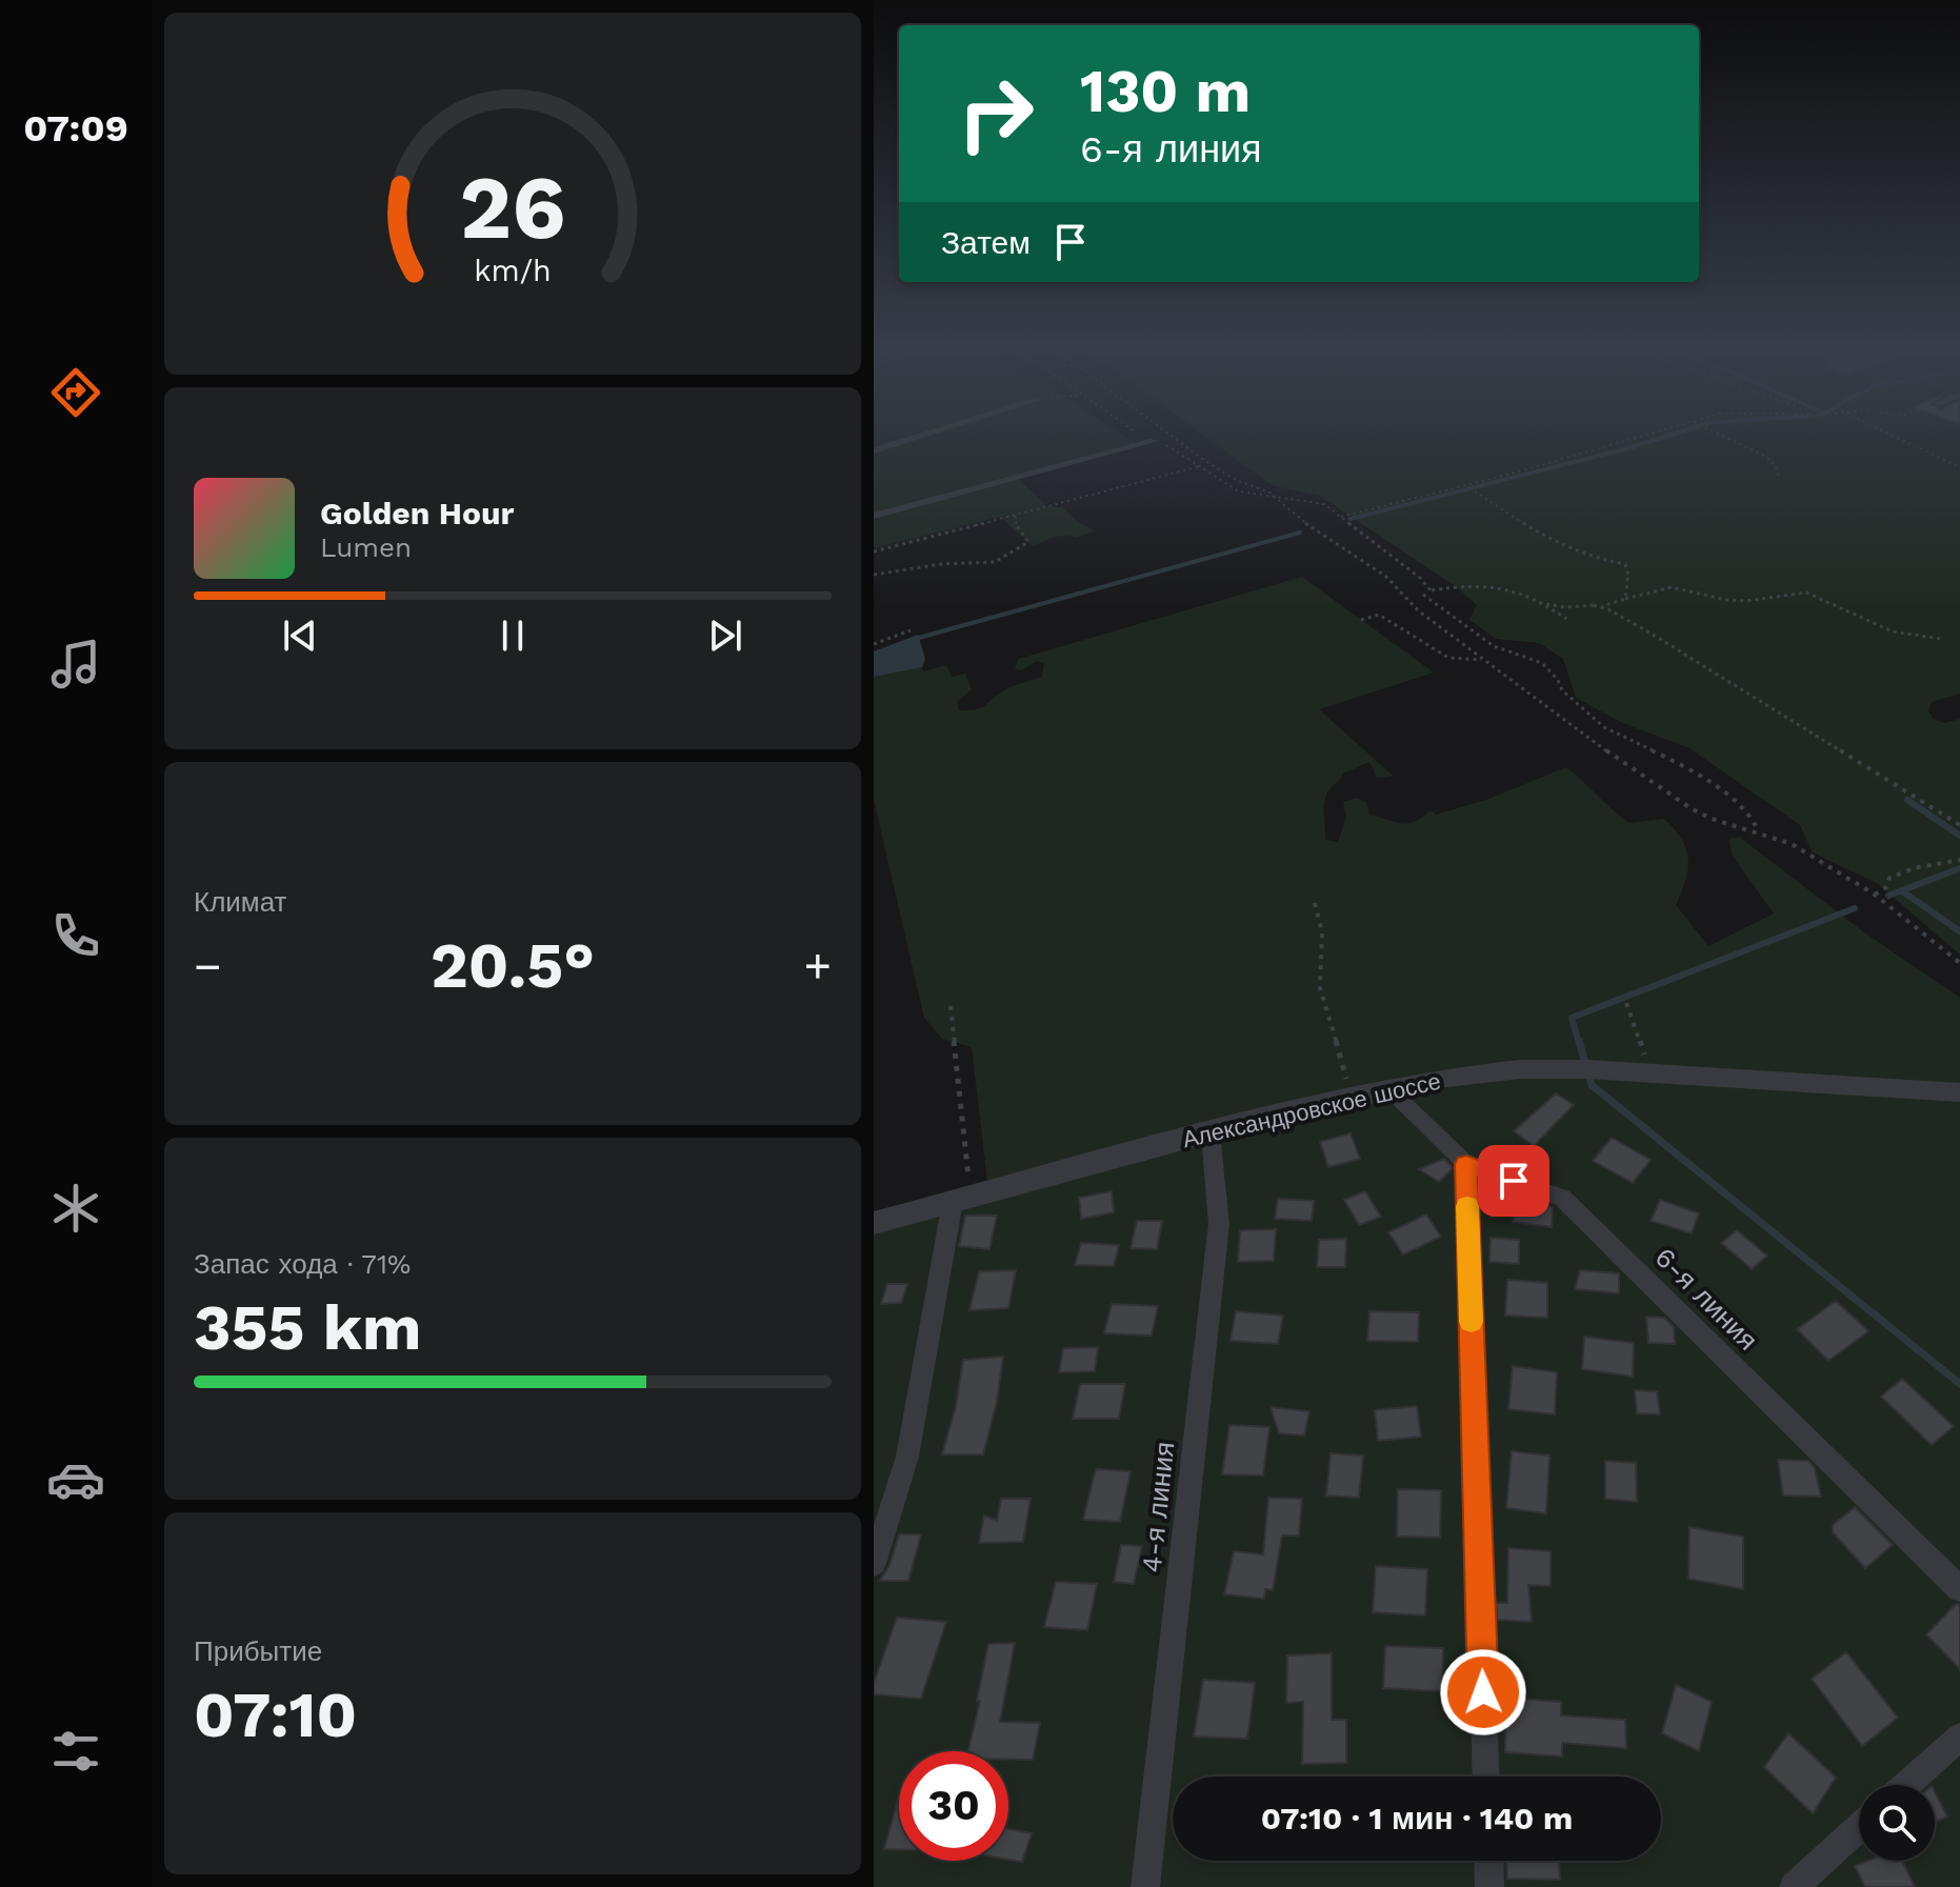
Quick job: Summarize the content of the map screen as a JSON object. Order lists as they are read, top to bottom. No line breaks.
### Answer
{"streets":{"street":["Александровское шоссе","6-я линия","4-я линия"]},"crossings":[["Александровское шоссе","6-я линия"],["Александровское шоссе","4-я линия"]],"page":{"tabs":"07:09","turn":["130 m","6-я линия"],"then":"Затем","song":["Golden Hour","Lumen"],"tile":["Климат",["Запас хода · 71%","355 km"],["Прибытие","07:10"]],"heat":["−","20.5°","+"],"limit":"30","trip":"07:10 · 1 мин · 140 m","gauge":["26","km/h"]}}
